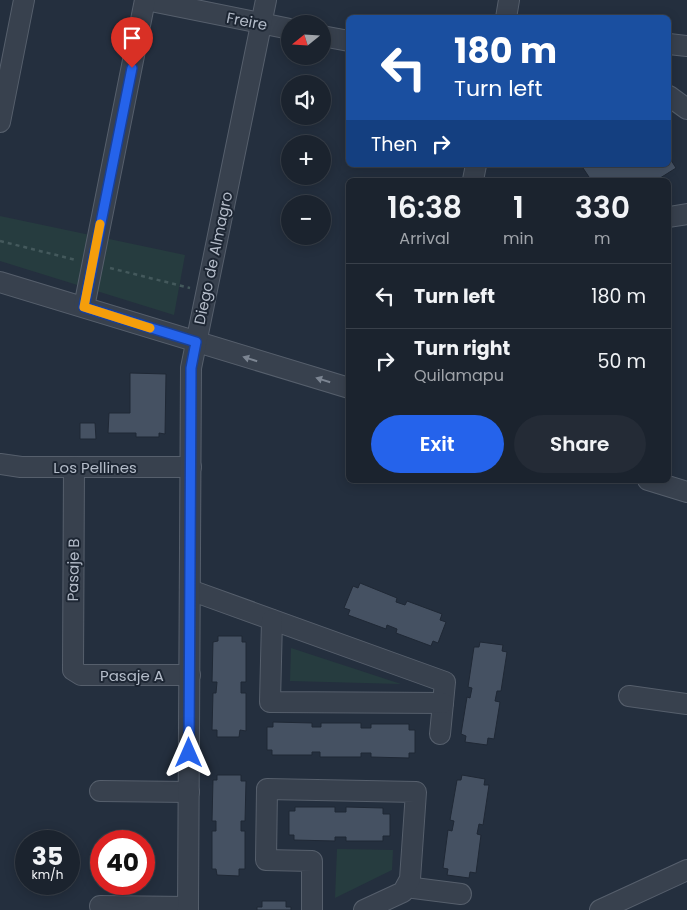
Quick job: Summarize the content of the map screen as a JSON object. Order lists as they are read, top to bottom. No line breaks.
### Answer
{"streets":{"street":["Freire","Diego de Almagro","Los Pellines","Pasaje B","Pasaje A"]},"crossings":[["Freire","Diego de Almagro"],["Diego de Almagro","Los Pellines"],["Diego de Almagro","Pasaje A"],["Los Pellines","Pasaje B"],["Pasaje B","Pasaje A"]],"north":"left","page":{"map_buttons":["+","−"],"turn":["180 m","Turn left"],"then":"Then","eta":["16:38","Arrival","1","min","330","m"],"list":[{"name":"Turn left","value":"180 m"},{"name":"Turn right","note":"Quilamapu","value":"50 m"}],"buttons":["Exit","Share"],"speed":"35 km/h","limit":"40"}}
